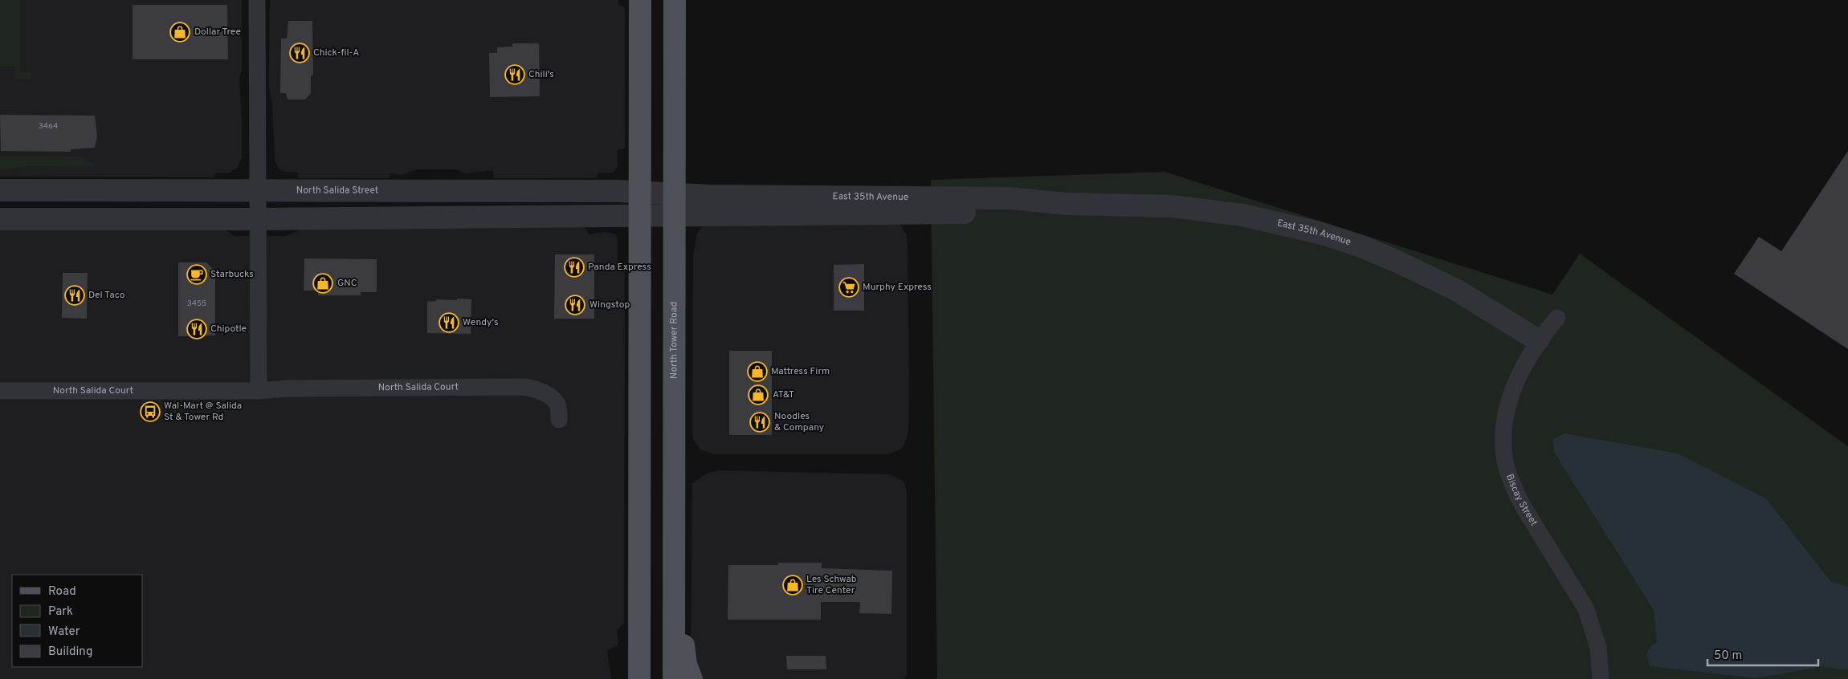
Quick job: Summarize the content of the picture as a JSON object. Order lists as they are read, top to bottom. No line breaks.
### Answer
{"streets":{"main road":["North Tower Road"],"street":["North Salida Street","East 35th Avenue","North Salida Court","Biscay Street"]},"crossings":[["North Salida Street","East 35th Avenue"],["North Salida Street","North Tower Road"],["East 35th Avenue","North Tower Road"],["East 35th Avenue","Biscay Street"]],"places":{"shop":["Dollar Tree","GNC","Mattress Firm","AT&T","Les Schwab Tire Center"],"restaurant":["Chick-fil-A","Chili's","Panda Express","Del Taco","Wingstop","Wendy's","Chipotle","Noodles & Company"],"cafe":["Starbucks"],"supermarket":["Murphy Express"],"bus stop":["Wal-Mart @ Salida St & Tower Rd"]},"house_numbers":["3464","3455"],"legend":["Road","Park","Water","Building"],"scale_bar":"50 m"}
